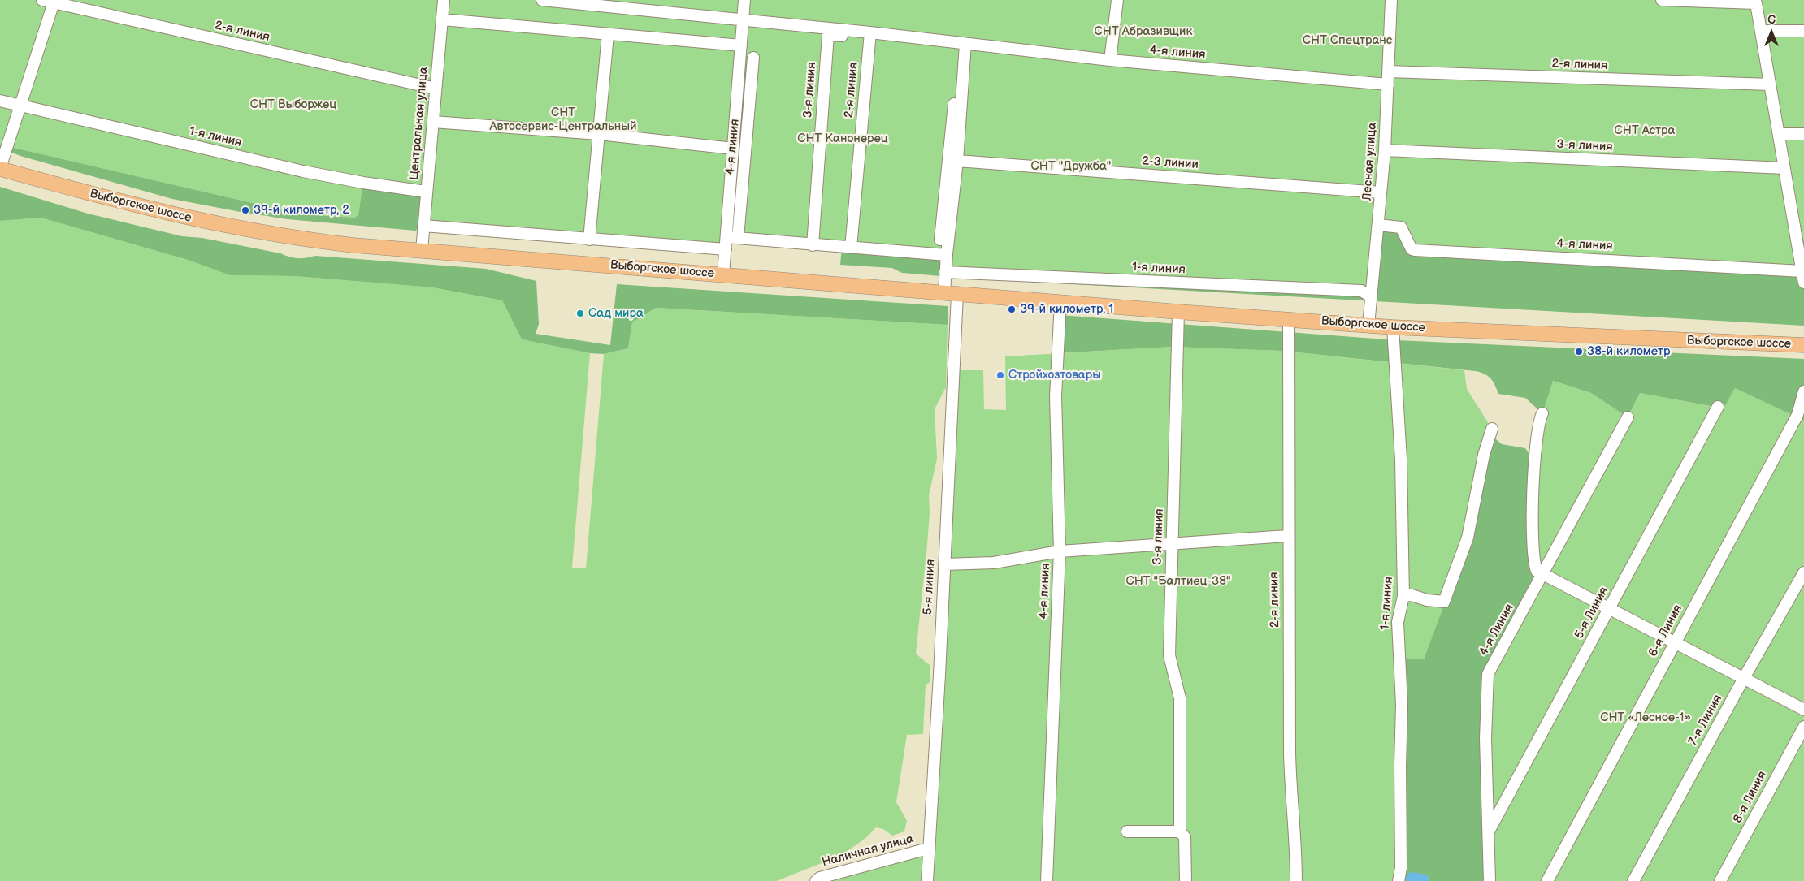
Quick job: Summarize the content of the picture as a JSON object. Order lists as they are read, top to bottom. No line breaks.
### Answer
{"streets":{"main road":["Выборгское шоссе"],"street":["2-я линия","4-я линия","3-я линия","Центральная улица","1-я линия","Лесная улица","2-3 линии","5-я линия","5-я Линия","4-я Линия","6-я Линия","7-я Линия","8-я Линия","Наличная улица"]},"crossings":[["2-я линия","4-я линия"],["2-я линия","3-я линия"],["2-я линия","Центральная улица"],["2-я линия","Лесная улица"],["2-я линия","Выборгское шоссе"],["4-я линия","3-я линия"],["4-я линия","Лесная улица"],["4-я линия","Выборгское шоссе"],["3-я линия","Лесная улица"],["3-я линия","Выборгское шоссе"],["Центральная улица","1-я линия"],["Центральная улица","Выборгское шоссе"],["1-я линия","Лесная улица"],["1-я линия","Выборгское шоссе"],["1-я линия","5-я линия"],["Лесная улица","2-3 линии"],["Лесная улица","Выборгское шоссе"],["Выборгское шоссе","5-я линия"],["5-я линия","Наличная улица"],["5-я Линия","4-я Линия"]],"parks":["СНТ Абразивщик","СНТ Спецтранс","СНТ Выборжец","СНТ Автосервис-Центральный","СНТ Астра","СНТ Канонерец","СНТ \"Дружба\"","СНТ \"Балтиец-38\"","СНТ «Лесное-1»"],"places":["39-й километр, 2","39-й километр, 1","Сад мира","38-й километр","Стройхозтовары"],"north":"top"}
